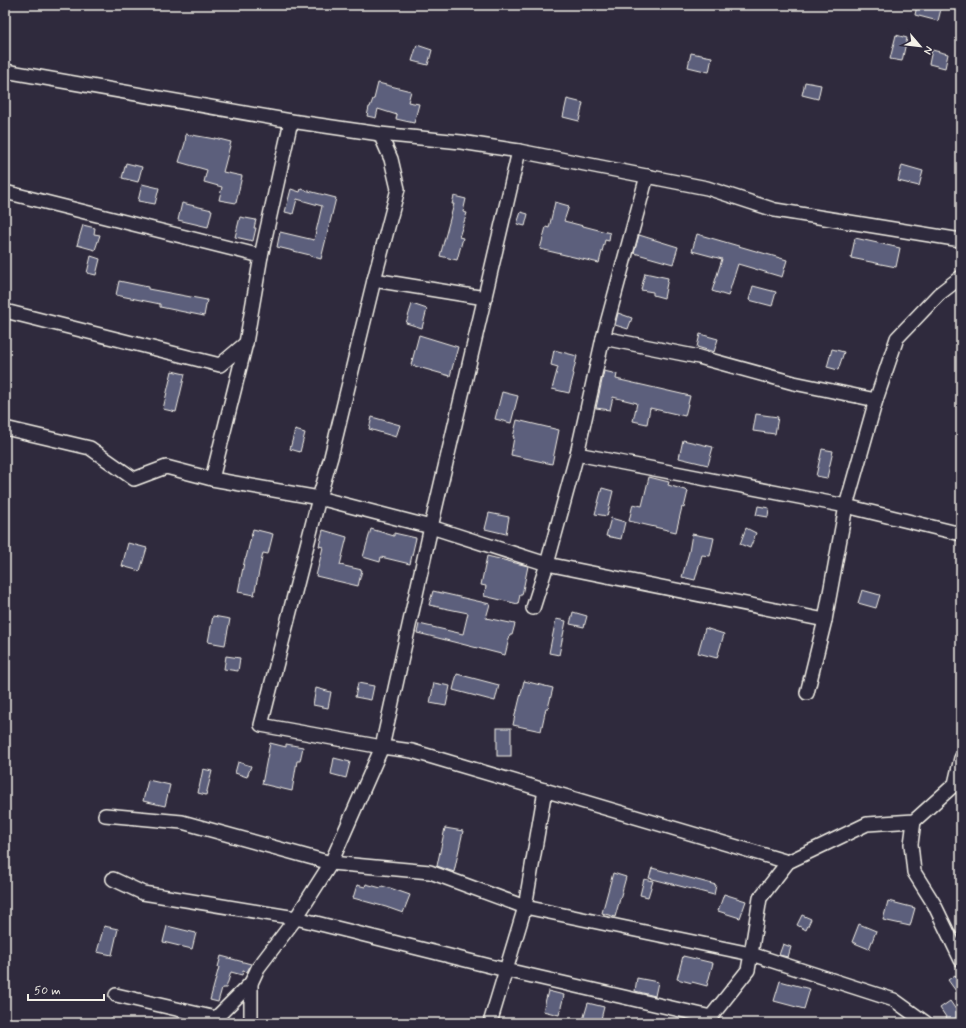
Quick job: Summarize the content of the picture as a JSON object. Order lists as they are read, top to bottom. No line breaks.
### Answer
{"scale_bar":"50 m","north":"bottom right"}
